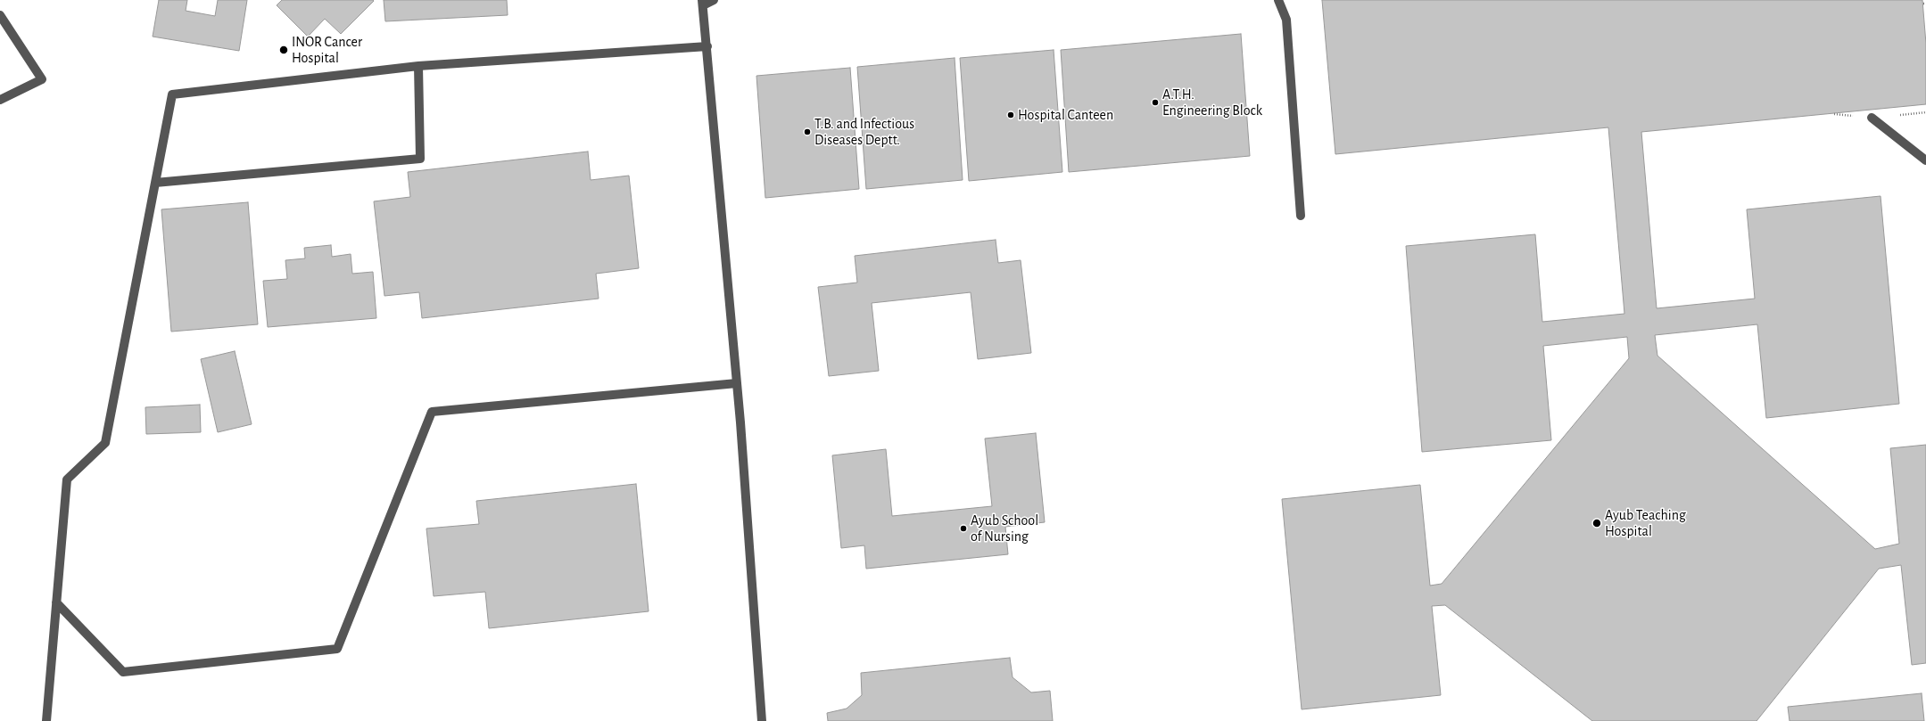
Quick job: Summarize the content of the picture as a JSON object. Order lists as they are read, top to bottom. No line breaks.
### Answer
{"places":["INOR Cancer Hospital","A.T.H. Engineering Block","Hospital Canteen","T.B. and Infectious Diseases Deptt.","Ayub Teaching Hospital","Ayub School of Nursing"]}
